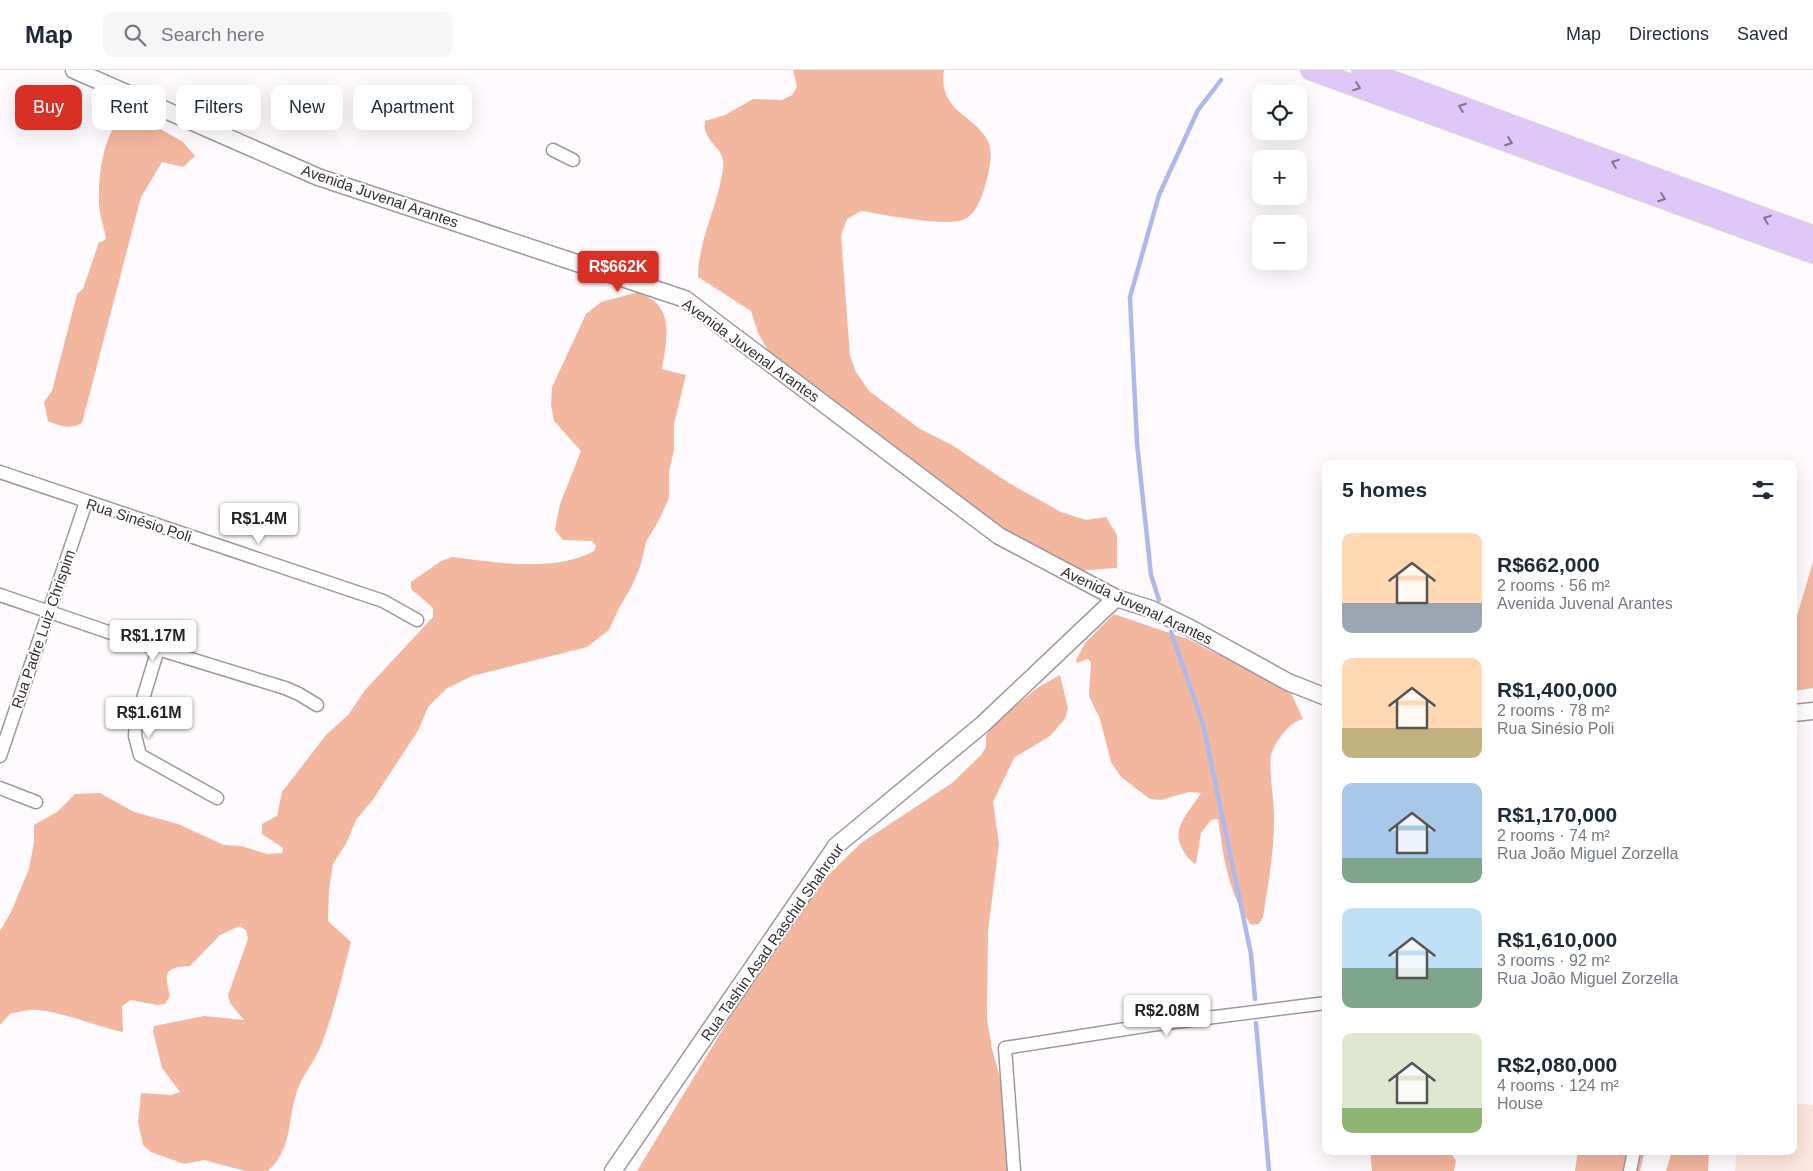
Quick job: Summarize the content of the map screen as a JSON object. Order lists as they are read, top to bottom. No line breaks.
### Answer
{"streets":{"street":["Avenida Juvenal Arantes","Rua Sinésio Poli","Rua Padre Luiz Chrispim","Rua Tashin Asad Raschid Shahrour"]},"crossings":[["Avenida Juvenal Arantes","Rua Tashin Asad Raschid Shahrour"],["Rua Sinésio Poli","Rua Padre Luiz Chrispim"]],"page":{"header":"Map","search":"Search here","nav":["Map","Directions","Saved"],"map_buttons":["+","−"],"chip":["Buy","Rent","Filters","New","Apartment"],"price":["R$662K","R$1.4M","R$1.17M","R$1.61M","R$2.08M"],"heading":"5 homes","list":[{"name":"R$662,000","note":"2 rooms · 56 m² · Avenida Juvenal Arantes"},{"name":"R$1,400,000","note":"2 rooms · 78 m² · Rua Sinésio Poli"},{"name":"R$1,170,000","note":"2 rooms · 74 m² · Rua João Miguel Zorzella"},{"name":"R$1,610,000","note":"3 rooms · 92 m² · Rua João Miguel Zorzella"},{"name":"R$2,080,000","note":"4 rooms · 124 m² · House"}]}}
